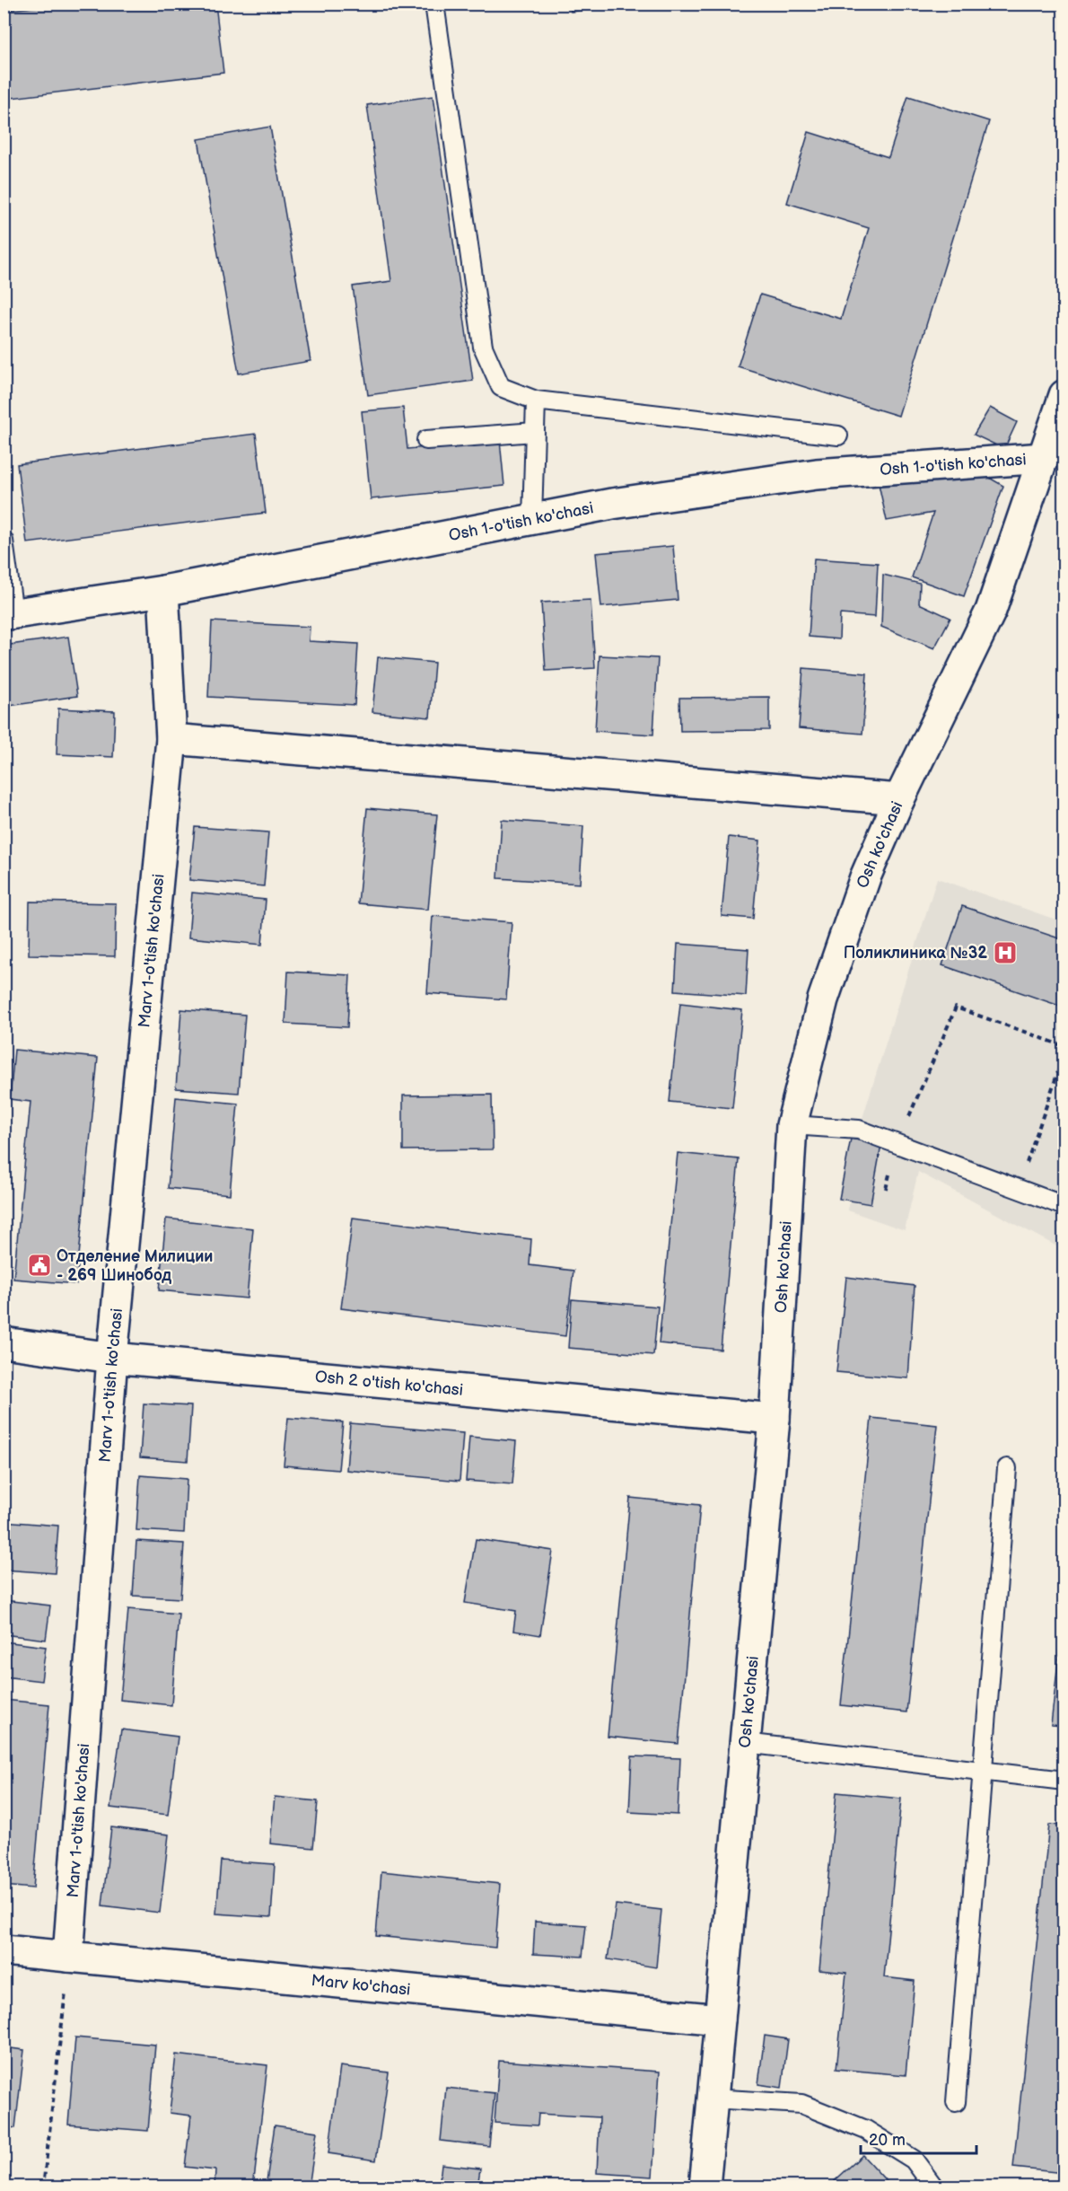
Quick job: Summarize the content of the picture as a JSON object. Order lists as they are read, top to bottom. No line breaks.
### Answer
{"streets":{"street":["Osh 1-o'tish ko'chasi","Osh ko'chasi","Marv 1-o'tish ko'chasi","Osh 2 o'tish ko'chasi","Marv ko'chasi"]},"crossings":[["Osh 1-o'tish ko'chasi","Osh ko'chasi"],["Osh 1-o'tish ko'chasi","Marv 1-o'tish ko'chasi"],["Osh ko'chasi","Osh 2 o'tish ko'chasi"],["Osh ko'chasi","Marv ko'chasi"],["Marv 1-o'tish ko'chasi","Osh 2 o'tish ko'chasi"],["Marv 1-o'tish ko'chasi","Marv ko'chasi"]],"places":{"hospital":["Поликлиника №32"],"public building":["Отделение Милиции - 269 Шинобод"]},"scale_bar":"20 m"}
